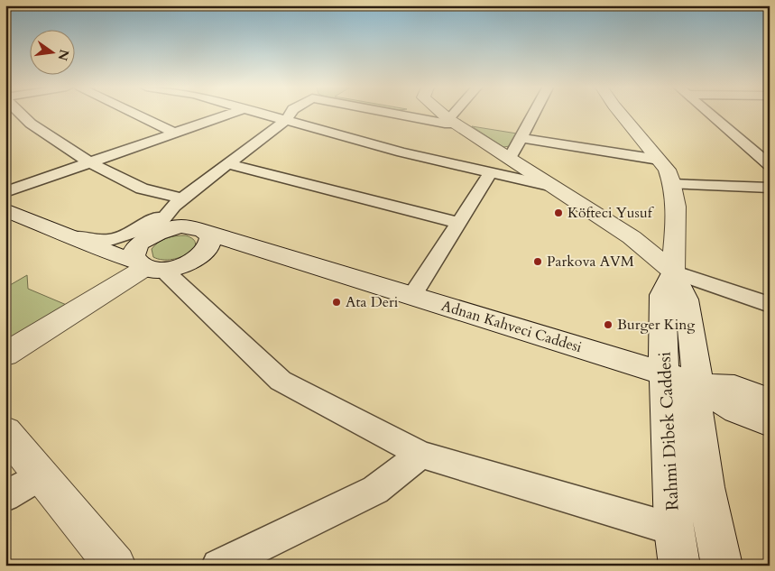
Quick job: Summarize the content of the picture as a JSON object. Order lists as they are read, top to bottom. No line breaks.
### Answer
{"streets":{"main road":["Adnan Kahveci Caddesi","Rahmi Dibek Caddesi"]},"crossings":[["Adnan Kahveci Caddesi","Rahmi Dibek Caddesi"]],"places":["Köfteci Yusuf","Parkova AVM","Ata Deri","Burger King"],"north":"right"}
